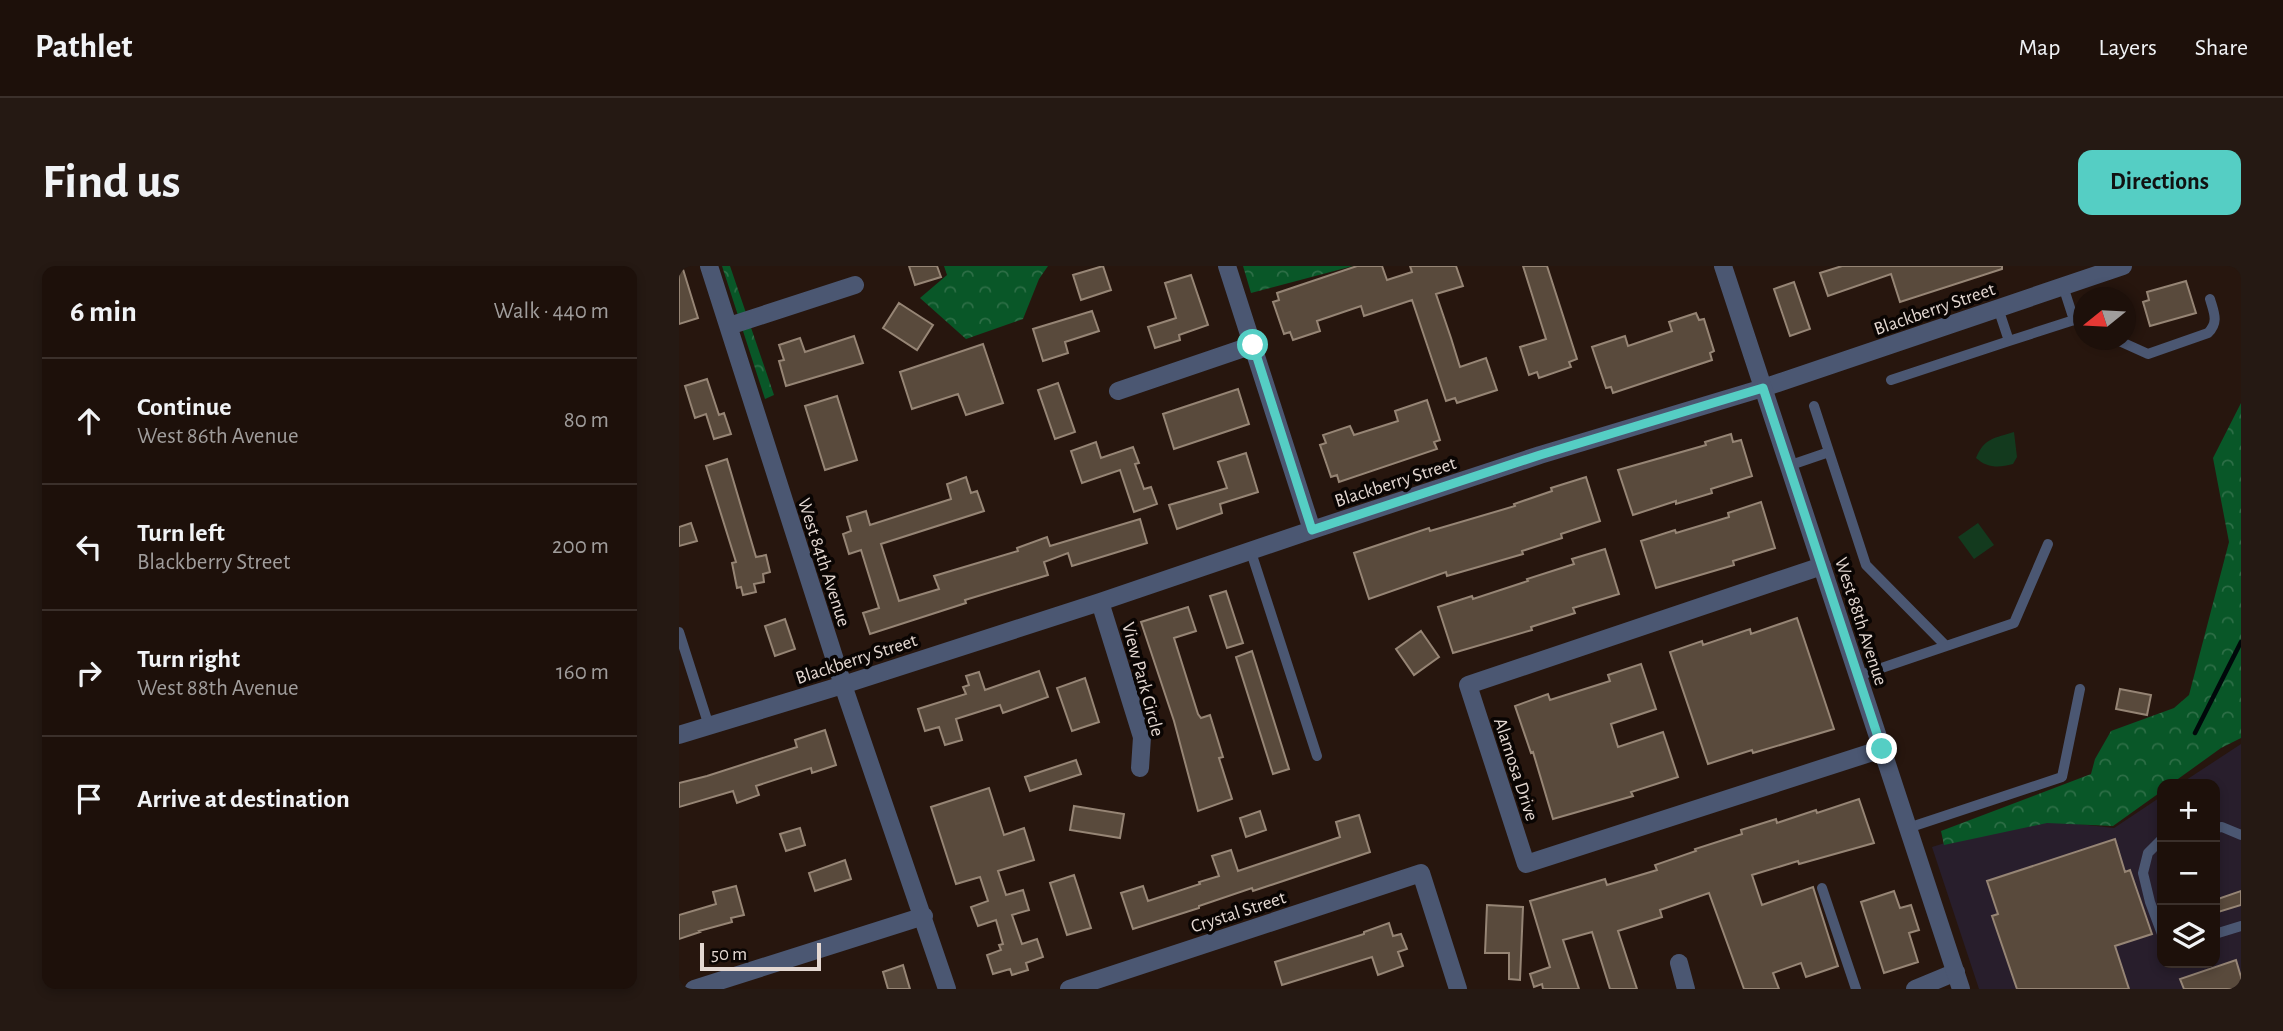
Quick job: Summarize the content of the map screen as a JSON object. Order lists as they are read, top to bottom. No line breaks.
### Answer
{"streets":{"street":["Blackberry Street","West 84th Avenue","West 88th Avenue","View Park Circle","Alamosa Drive","Crystal Street"]},"crossings":[["Blackberry Street","West 84th Avenue"],["Blackberry Street","West 88th Avenue"],["Blackberry Street","View Park Circle"],["West 88th Avenue","Alamosa Drive"]],"scale_bar":"50 m","north":"left","page":{"header":"Pathlet","nav":["Map","Layers","Share"],"buttons":"Directions","title":"Find us","heading":["6 min","Walk · 440 m"],"list":[["Continue","West 86th Avenue","80 m"],["Turn left","Blackberry Street","200 m"],["Turn right","West 88th Avenue","160 m"],"Arrive at destination"],"map_buttons":["+","−"],"scale":"50 m"}}
